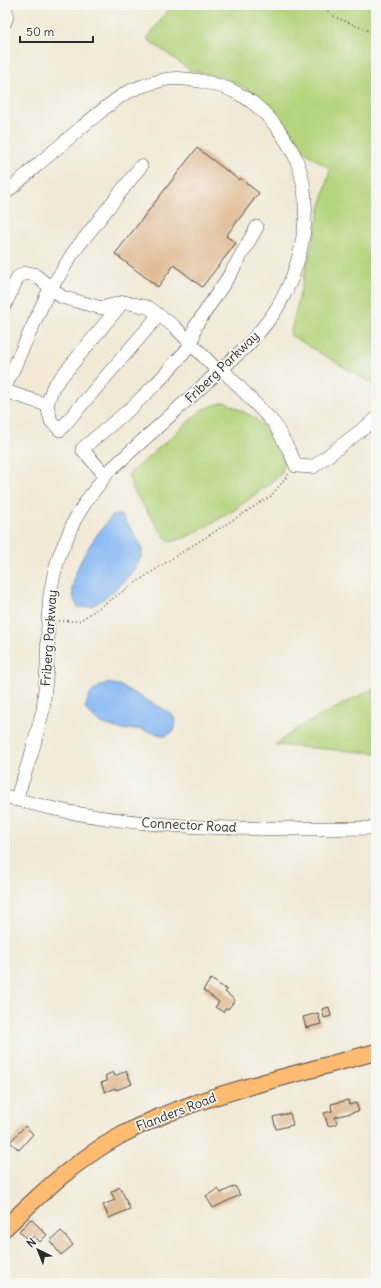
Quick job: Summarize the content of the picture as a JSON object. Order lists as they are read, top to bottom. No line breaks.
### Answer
{"streets":{"main road":["Flanders Road"],"street":["Friberg Parkway","Connector Road"]},"crossings":[["Friberg Parkway","Connector Road"]],"scale_bar":"50 m","north":"top left"}
